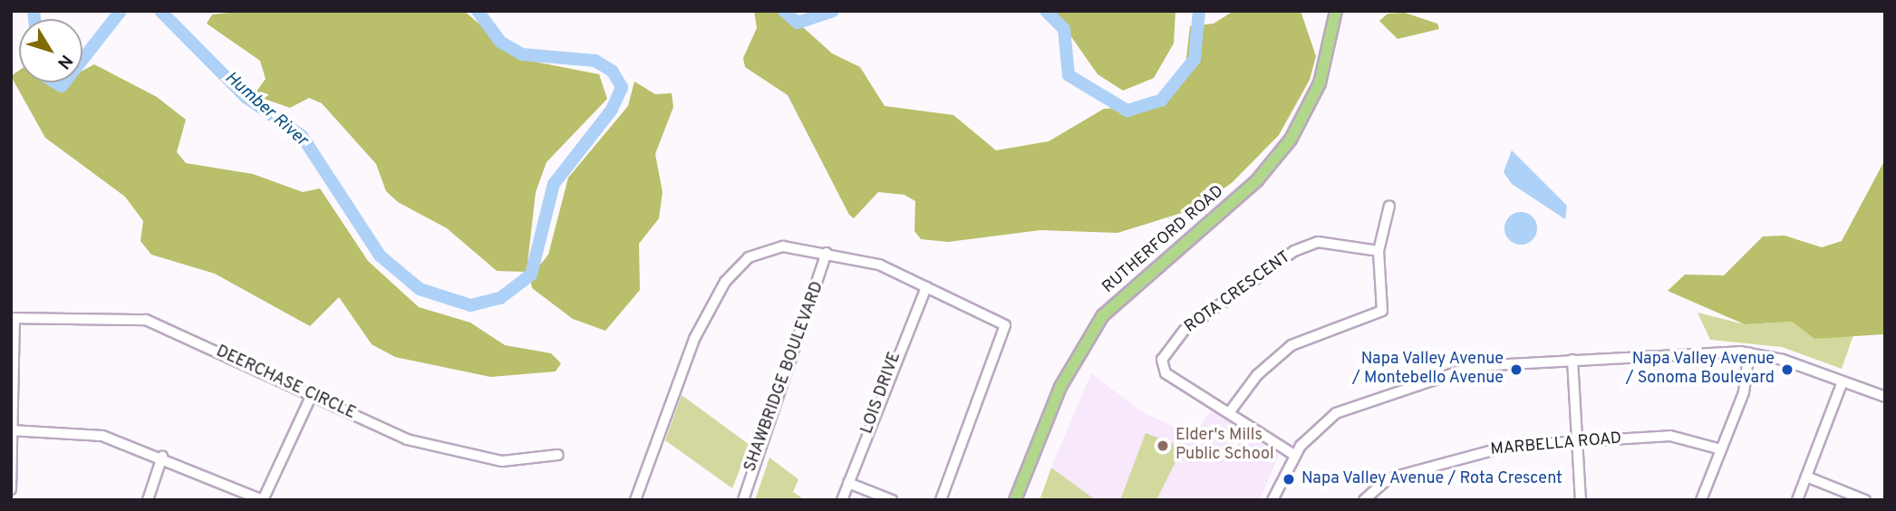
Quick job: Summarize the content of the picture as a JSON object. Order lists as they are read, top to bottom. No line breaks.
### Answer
{"streets":{"main road":["RUTHERFORD ROAD"],"street":["ROTA CRESCENT","SHAWBRIDGE BOULEVARD","DEERCHASE CIRCLE","LOIS DRIVE","MARBELLA ROAD"]},"water":["Humber River"],"places":["Napa Valley Avenue / Montebello Avenue","Napa Valley Avenue / Sonoma Boulevard","Elder's Mills Public School","Napa Valley Avenue / Rota Crescent"],"north":"bottom right"}
